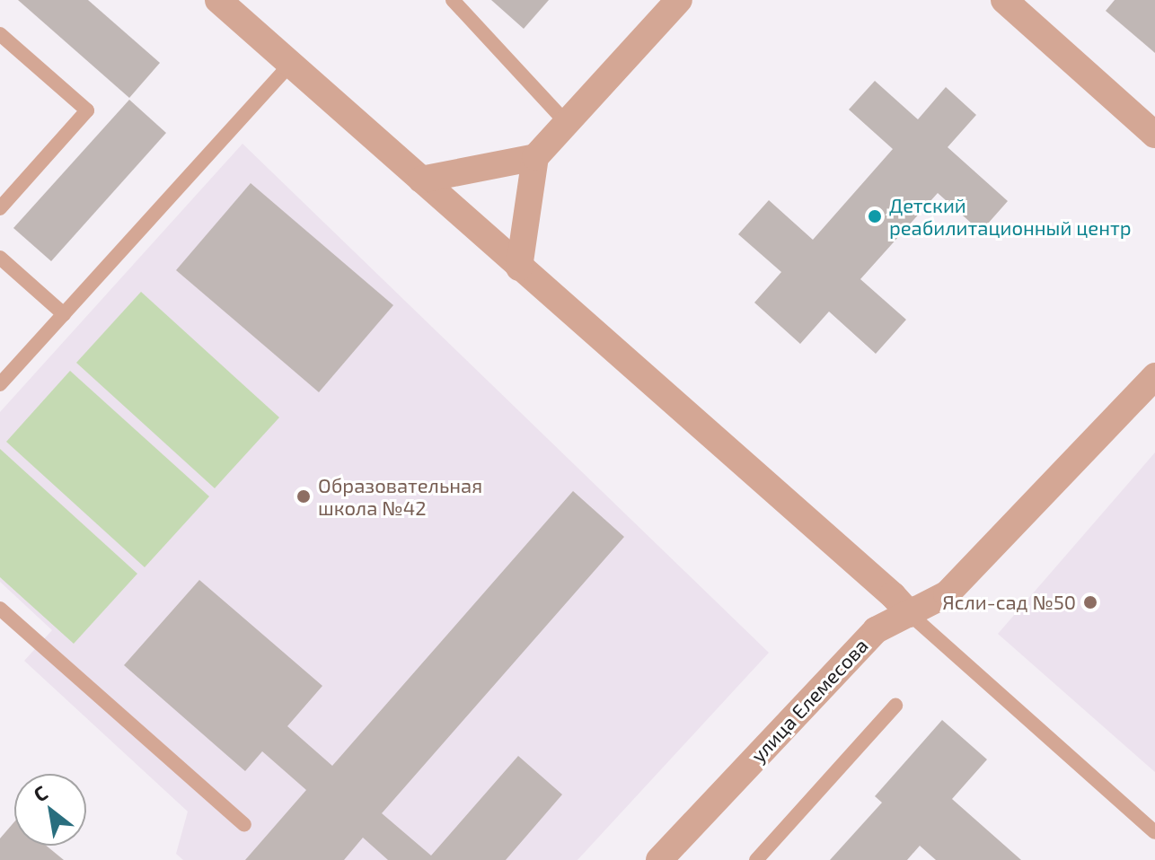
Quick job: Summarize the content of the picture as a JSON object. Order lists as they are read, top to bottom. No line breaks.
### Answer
{"streets":{"street":["улица Елемесова"]},"places":["Детский реабилитационный центр","Образовательная школа №42","Ясли-сад №50"],"north":"top left"}
